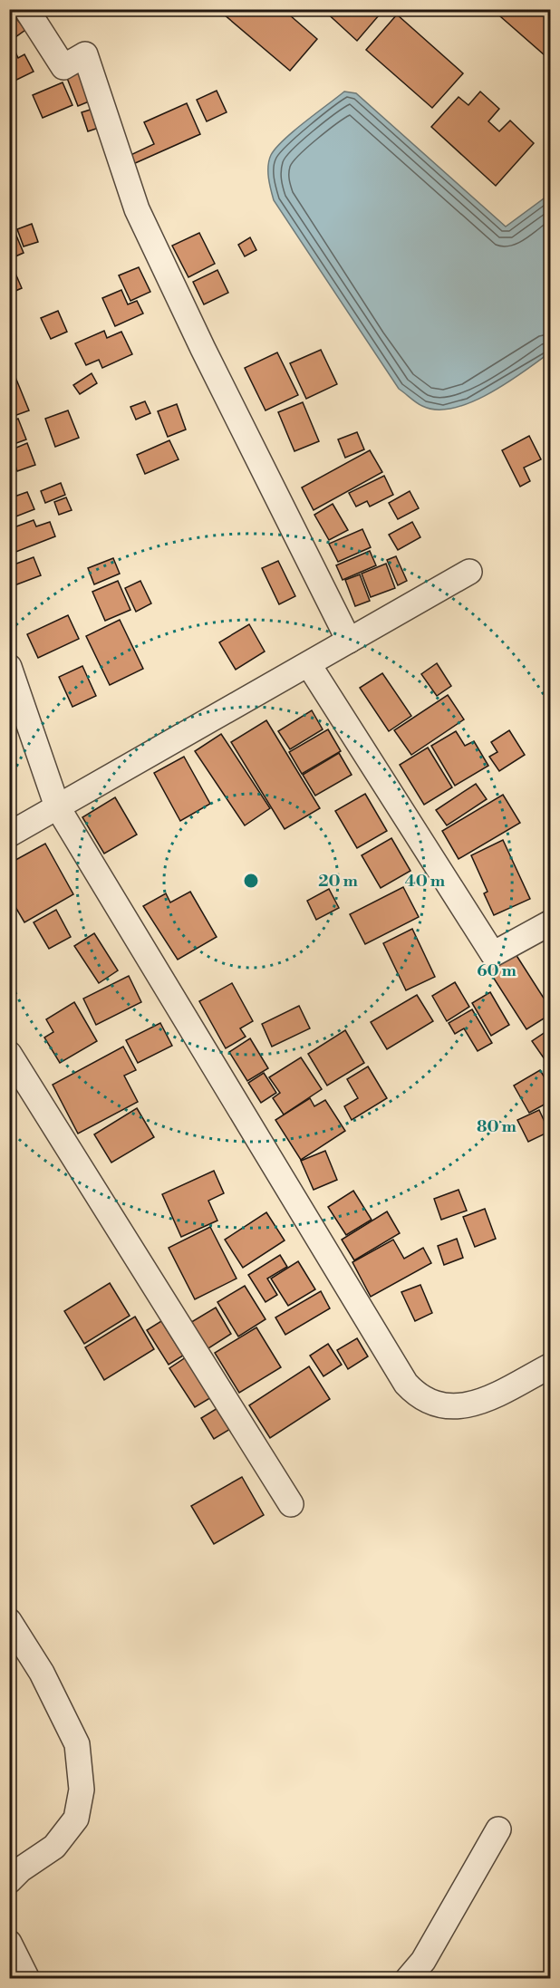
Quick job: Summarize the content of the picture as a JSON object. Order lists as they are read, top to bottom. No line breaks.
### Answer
{"rings":["20 m","40 m","60 m","80 m"]}
